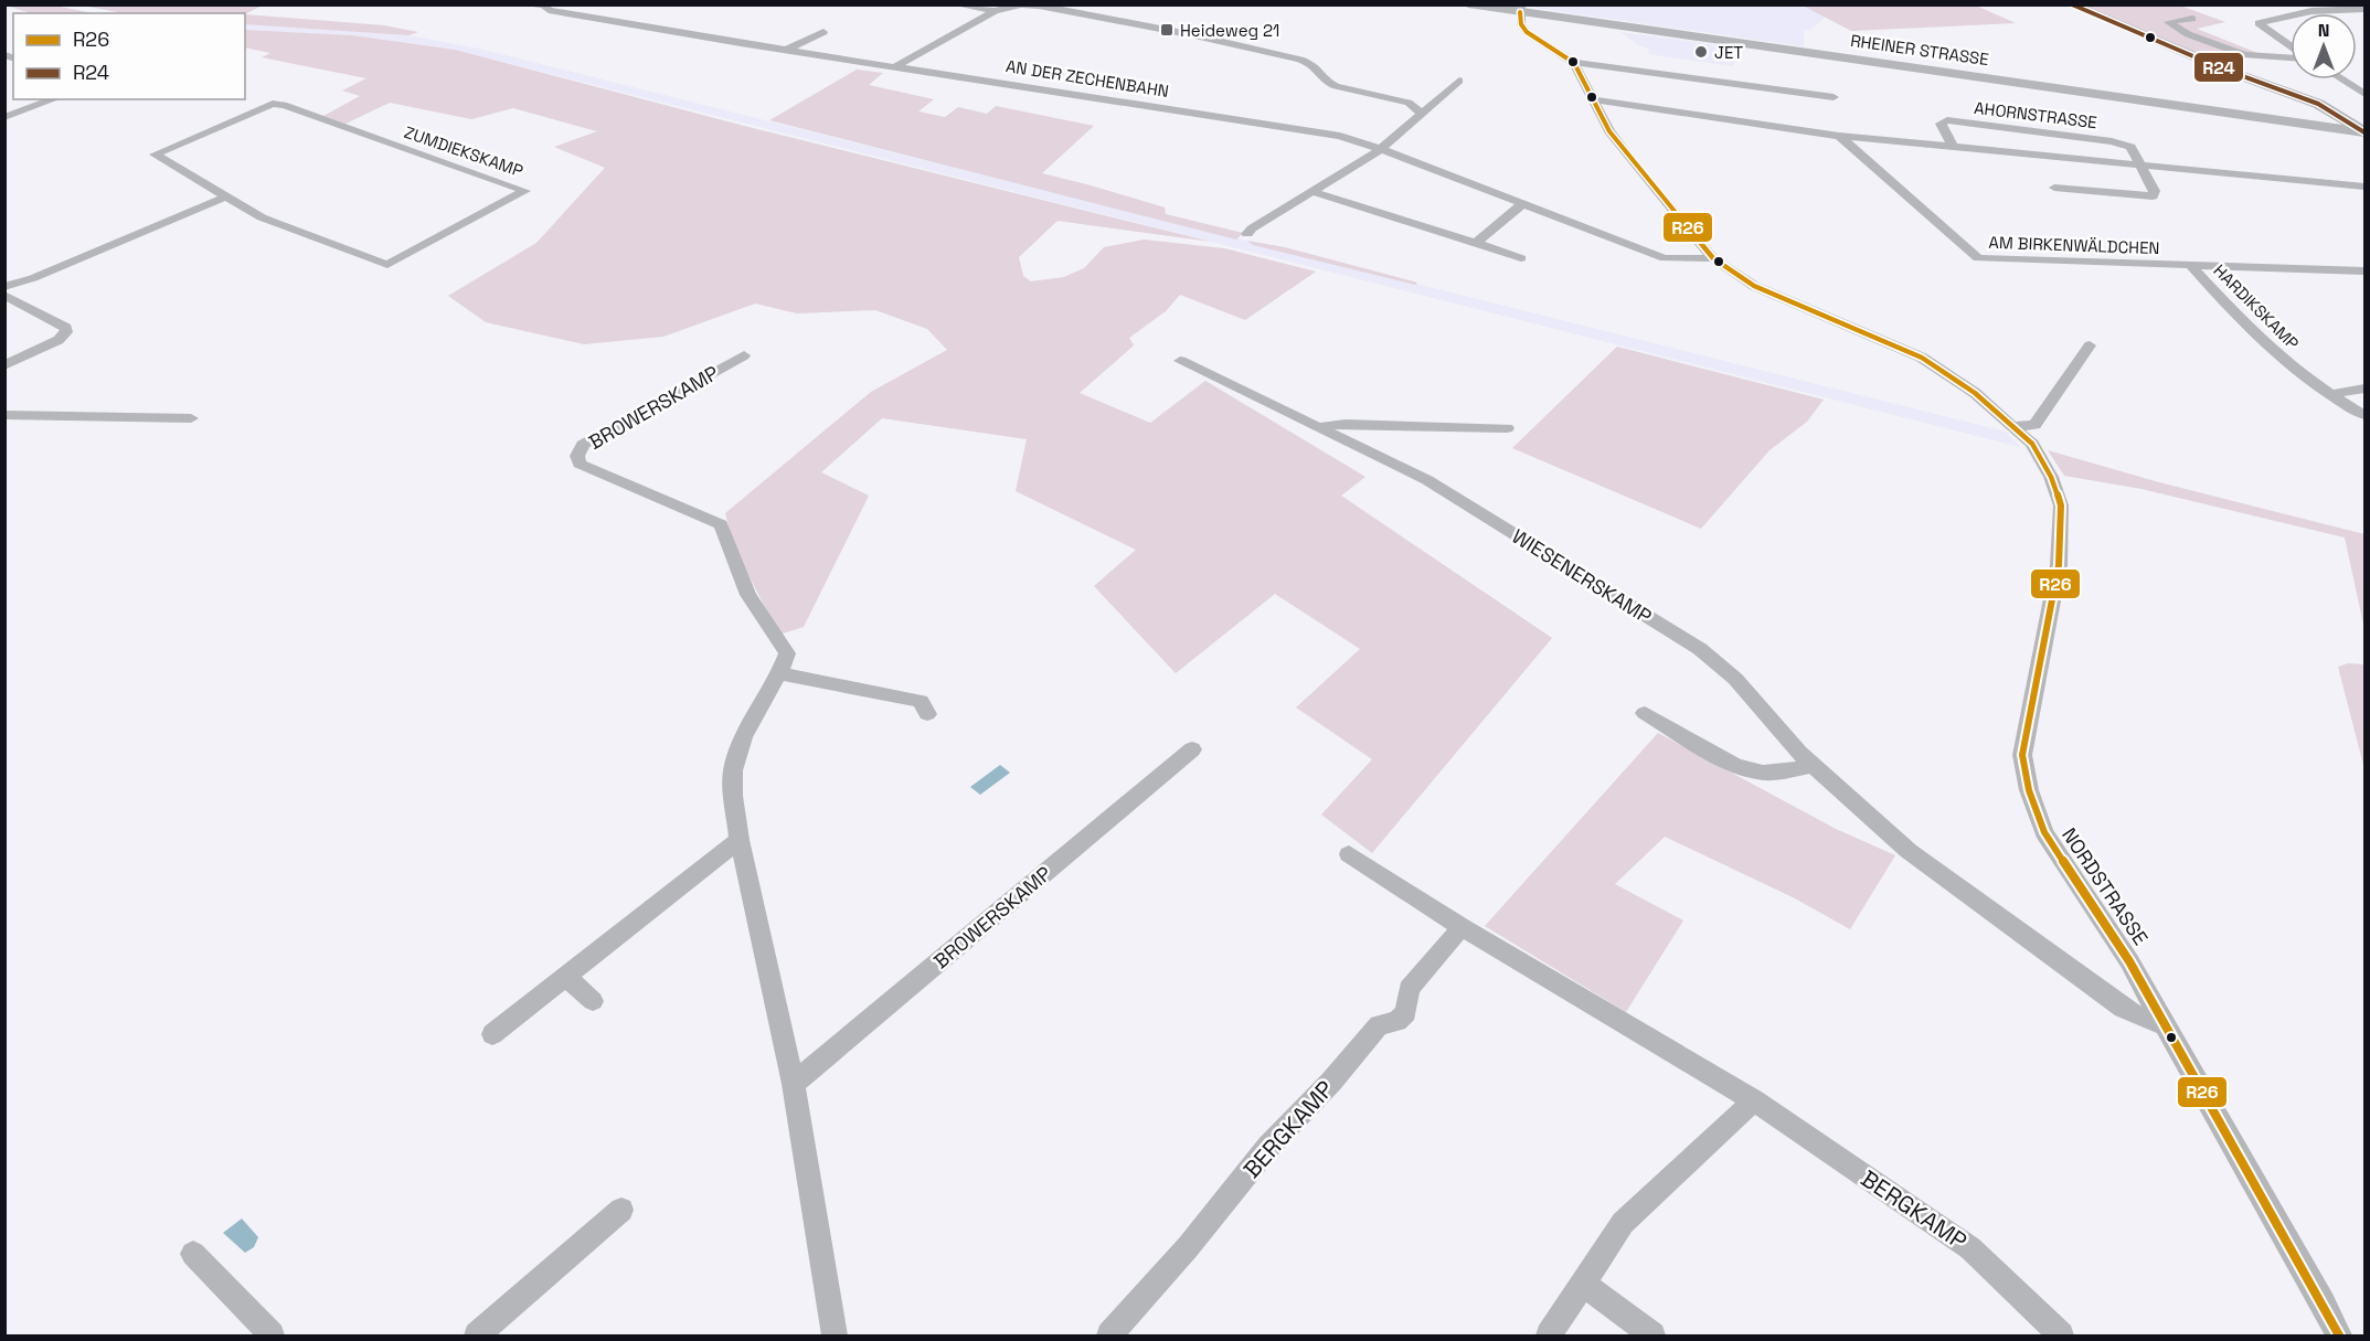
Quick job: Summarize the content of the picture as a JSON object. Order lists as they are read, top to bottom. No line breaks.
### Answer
{"streets":{"main road":["RHEINER STRASSE"],"street":["AN DER ZECHENBAHN","AHORNSTRASSE","ZUMDIEKSKAMP","AM BIRKENWÄLDCHEN","HARDIKSKAMP","BROWERSKAMP","WIESENERSKAMP","NORDSTRASSE","BERGKAMP"]},"crossings":[["AN DER ZECHENBAHN","NORDSTRASSE"],["AHORNSTRASSE","AM BIRKENWÄLDCHEN"],["AM BIRKENWÄLDCHEN","HARDIKSKAMP"],["WIESENERSKAMP","NORDSTRASSE"]],"places":{"transit":["Heideweg 21"],"other":["JET"]},"lines":["transit line R24","transit line R26"],"legend":["R26","R24"],"north":"top"}
